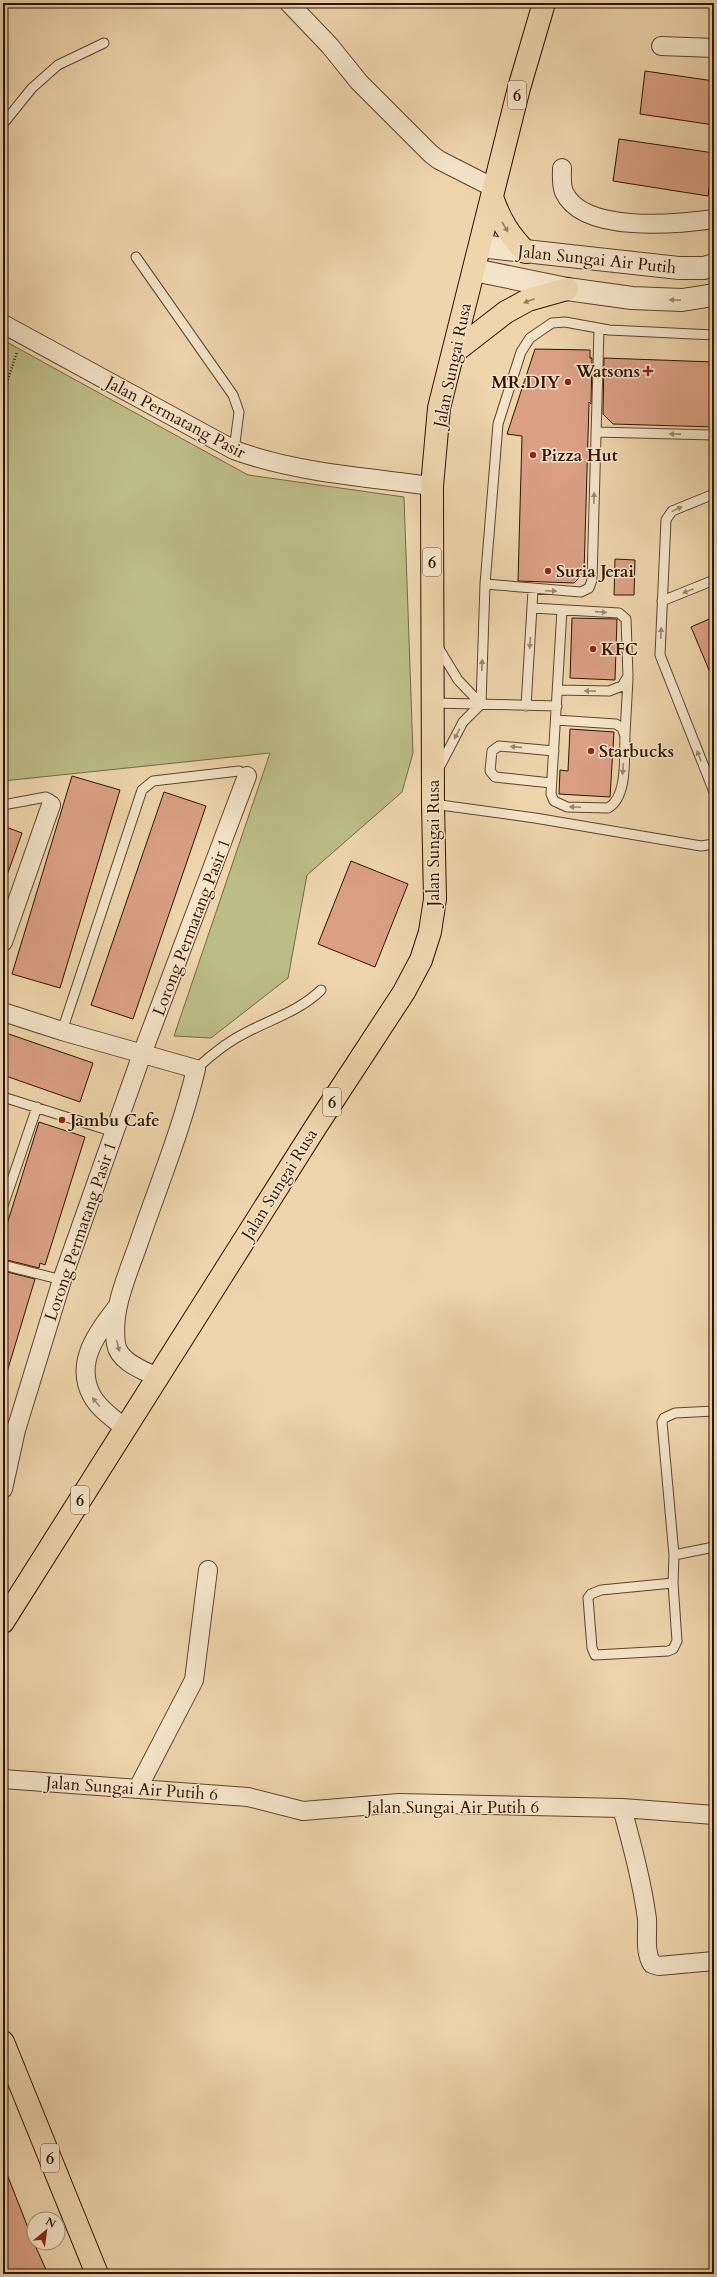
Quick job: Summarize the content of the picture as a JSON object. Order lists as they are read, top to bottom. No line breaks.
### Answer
{"streets":{"main road":["6","Jalan Sungai Rusa"],"street":["Jalan Sungai Air Putih","Jalan Permatang Pasir","Lorong Permatang Pasir 1","Jalan Sungai Air Putih 6"]},"crossings":[["Jalan Sungai Air Putih","Jalan Sungai Rusa"],["Jalan Sungai Rusa","Jalan Permatang Pasir"]],"places":{"health":["Watsons"],"other":["MR.DIY","Pizza Hut","Suria Jerai","KFC","Starbucks","Jambu Cafe"]},"north":"top right"}
